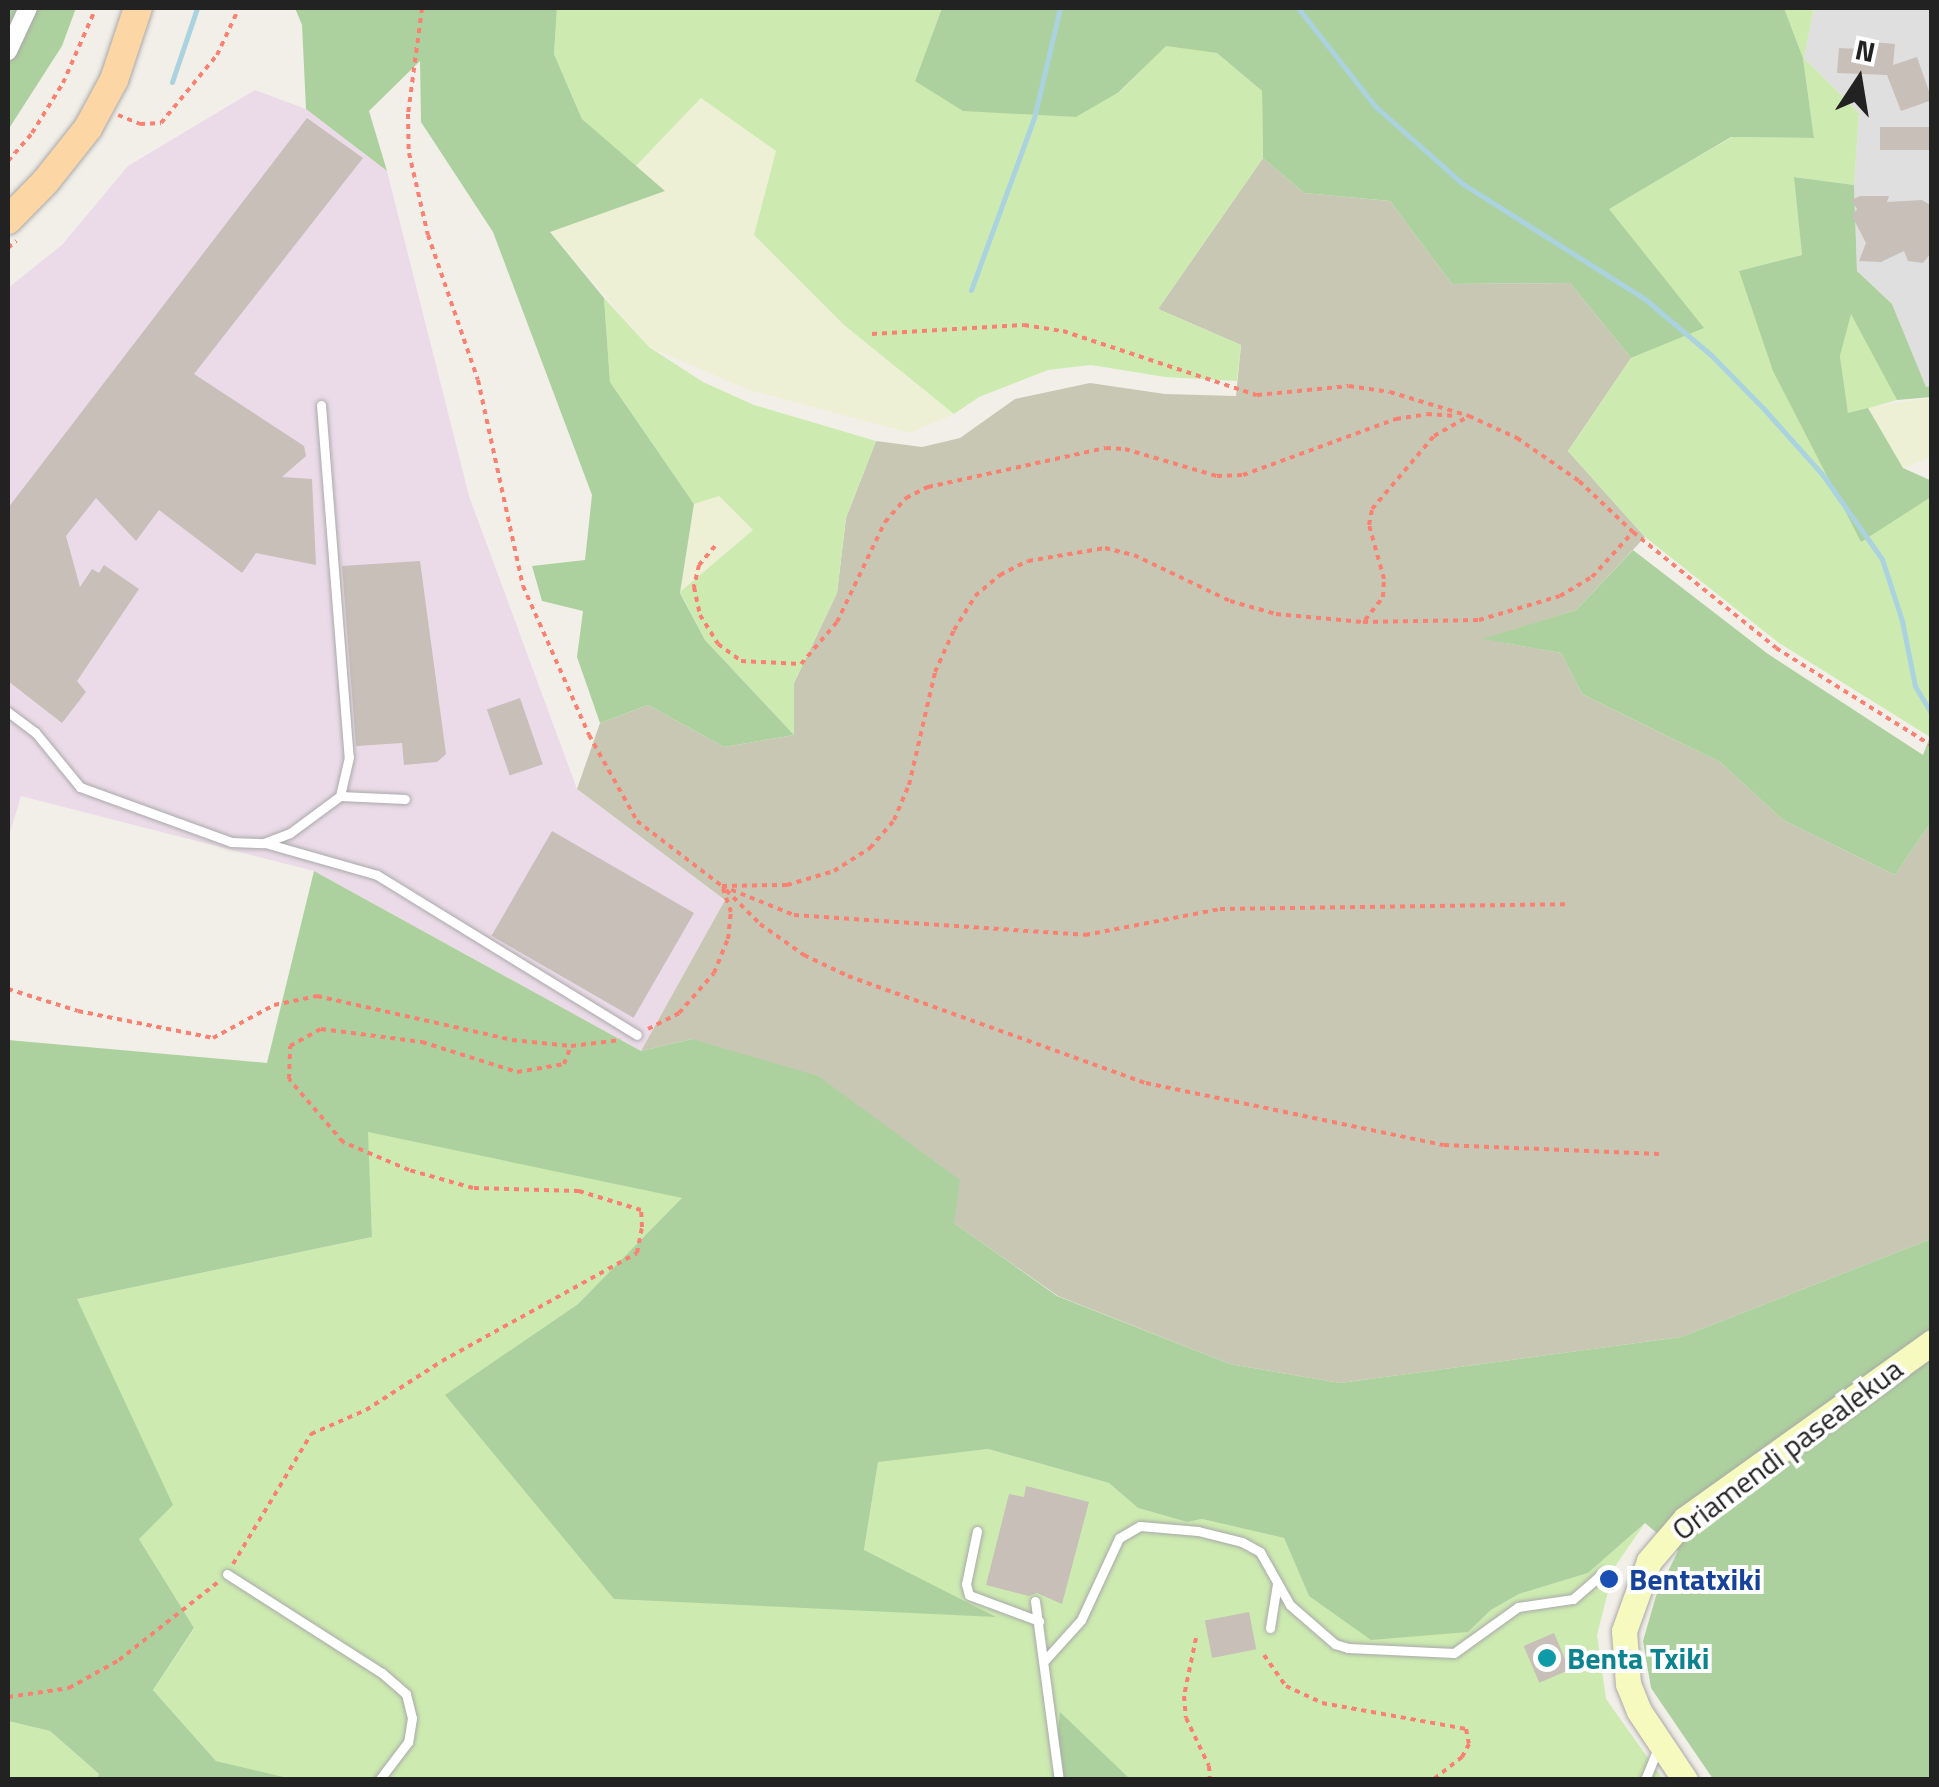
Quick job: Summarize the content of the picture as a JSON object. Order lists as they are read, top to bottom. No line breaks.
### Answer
{"streets":{"main road":["Oriamendi pasealekua"]},"places":["Bentatxiki","Benta Txiki"],"north":"top"}
